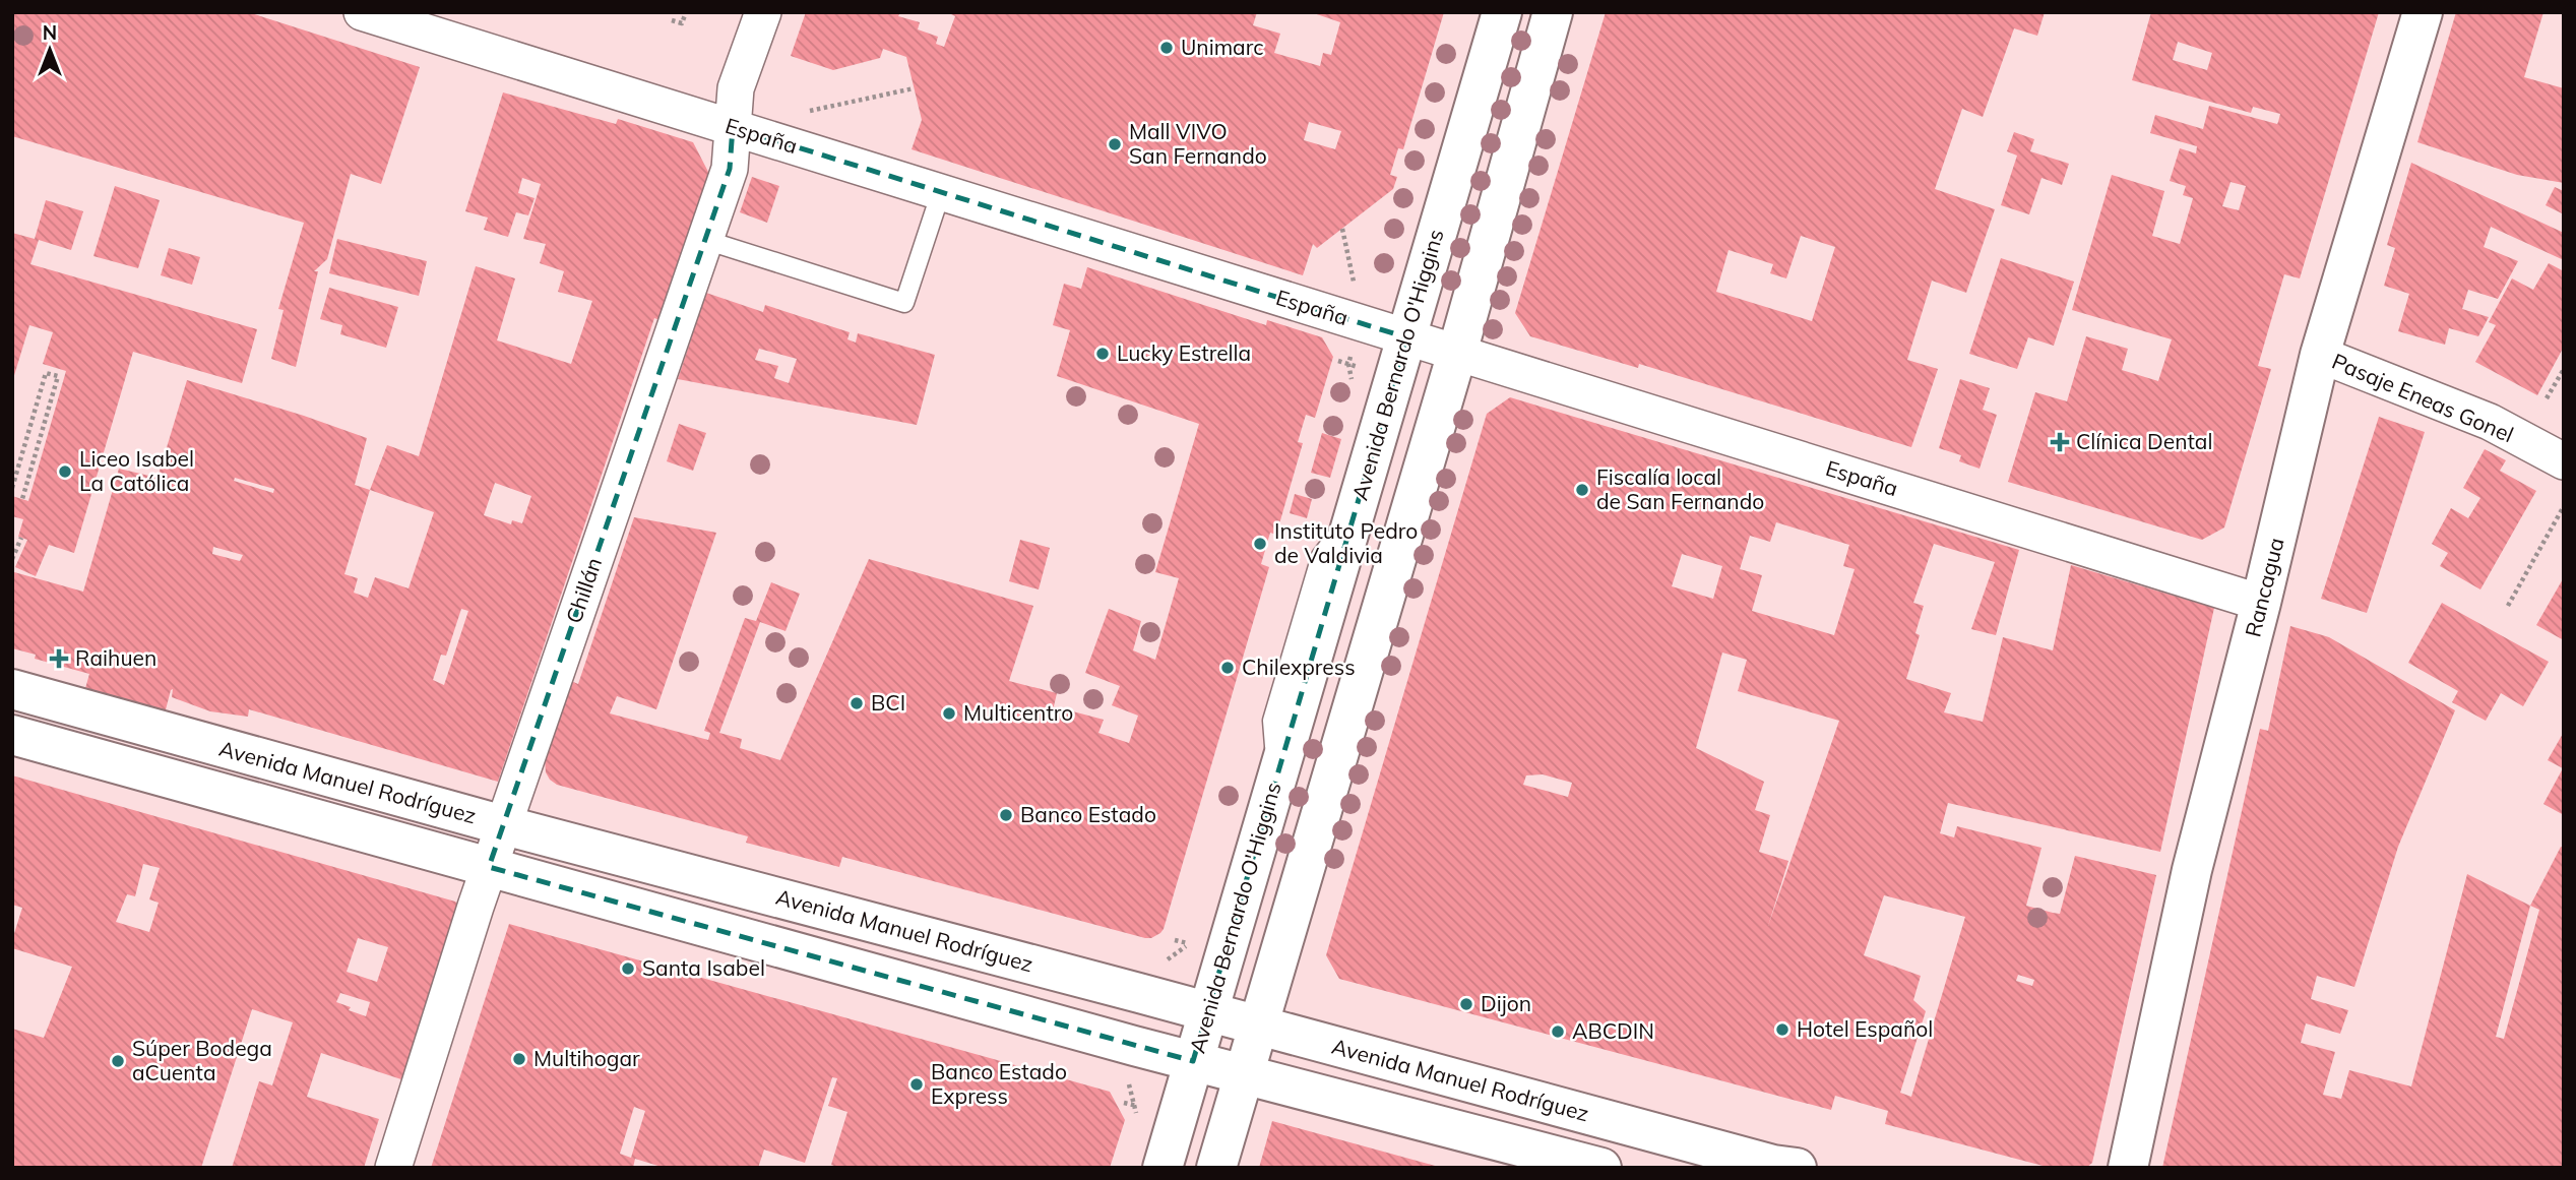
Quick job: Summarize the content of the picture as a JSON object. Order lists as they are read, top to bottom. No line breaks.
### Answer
{"streets":{"main road":["Avenida Bernardo O'Higgins","Rancagua","Avenida Manuel Rodríguez"],"street":["España","Pasaje Eneas Gonel","Chillán"]},"crossings":[["España","Avenida Bernardo O'Higgins"],["España","Rancagua"],["España","Chillán"],["Avenida Bernardo O'Higgins","Avenida Manuel Rodríguez"],["Pasaje Eneas Gonel","Rancagua"],["Chillán","Avenida Manuel Rodríguez"]],"places":{"other":["Unimarc","Mall VIVO San Fernando","Lucky Estrella","Liceo Isabel La Católica","Fiscalía local de San Fernando","Instituto Pedro de Valdivia","Chilexpress","BCI","Multicentro","Banco Estado","Santa Isabel","Dijon","Hotel Español","ABCDIN","Multihogar","Súper Bodega aCuenta","Banco Estado Express"],"health":["Clínica Dental","Raihuen"]},"north":"top"}
